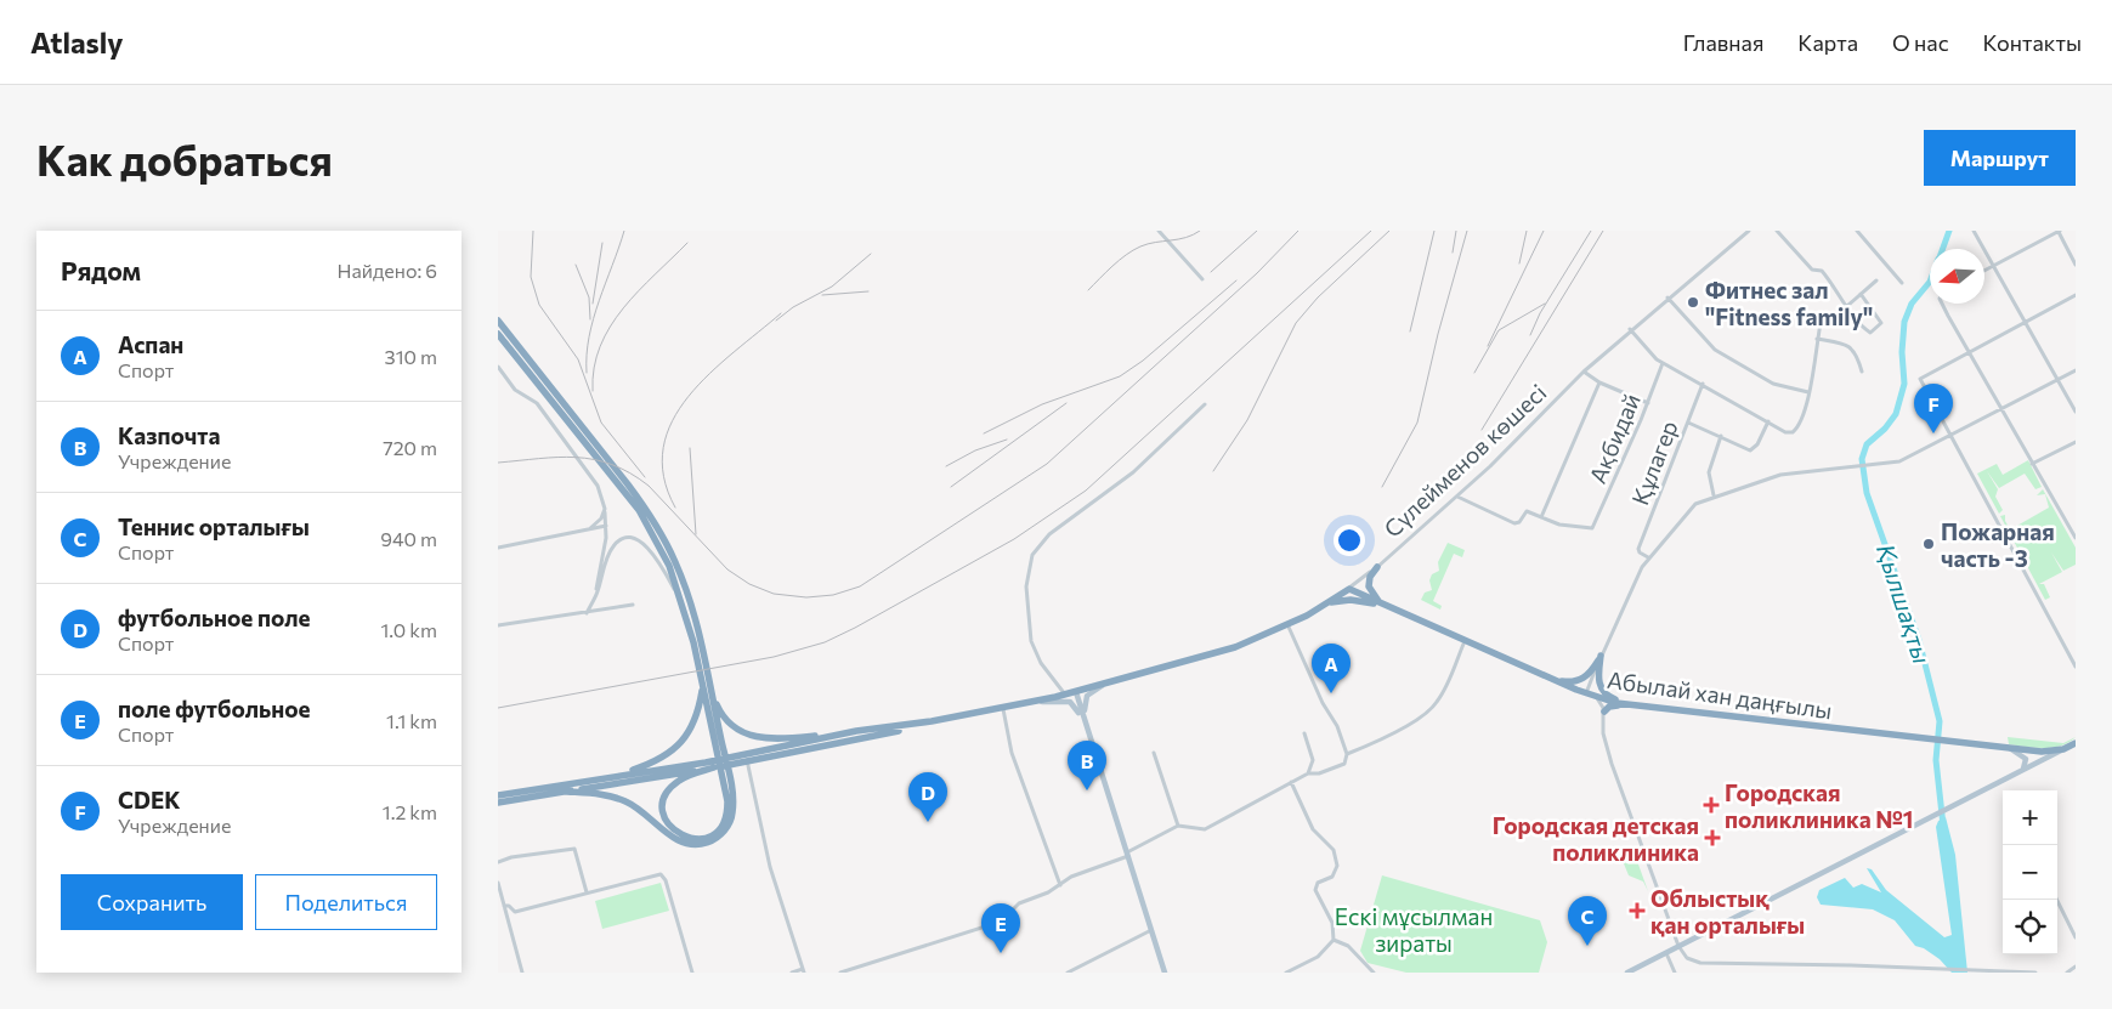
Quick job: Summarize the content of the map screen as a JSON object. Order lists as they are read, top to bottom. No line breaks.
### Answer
{"streets":{"highway":["Сүлейменов көшесі","Абылай хан даңғылы"],"street":["Ақбидай","Құлагер"]},"crossings":[["Сүлейменов көшесі","Абылай хан даңғылы"]],"water":["Қылшақты"],"parks":["Ескі мұсылман зираты"],"places":{"other":["Фитнес зал \"Fitness family\"","Пожарная часть -3"],"health":["Городская поликлиника №1","Городская детская поликлиника","Облыстық қан орталығы"]},"north":"left","page":{"header":"Atlasly","nav":["Главная","Карта","О нас","Контакты"],"buttons":["Маршрут",["Сохранить","Поделиться"]],"title":"Как добраться","heading":["Рядом","Найдено: 6"],"list":[{"mark":"A","name":"Аспан","note":"Спорт","value":"310 m"},{"mark":"B","name":"Казпочта","note":"Учреждение","value":"720 m"},{"mark":"C","name":"Теннис орталығы","note":"Спорт","value":"940 m"},{"mark":"D","name":"футбольное поле","note":"Спорт","value":"1.0 km"},{"mark":"E","name":"поле футбольное","note":"Спорт","value":"1.1 km"},{"mark":"F","name":"CDEK","note":"Учреждение","value":"1.2 km"}],"pins":["F","A","B","D","C","E"],"map_buttons":["+","−"]}}
